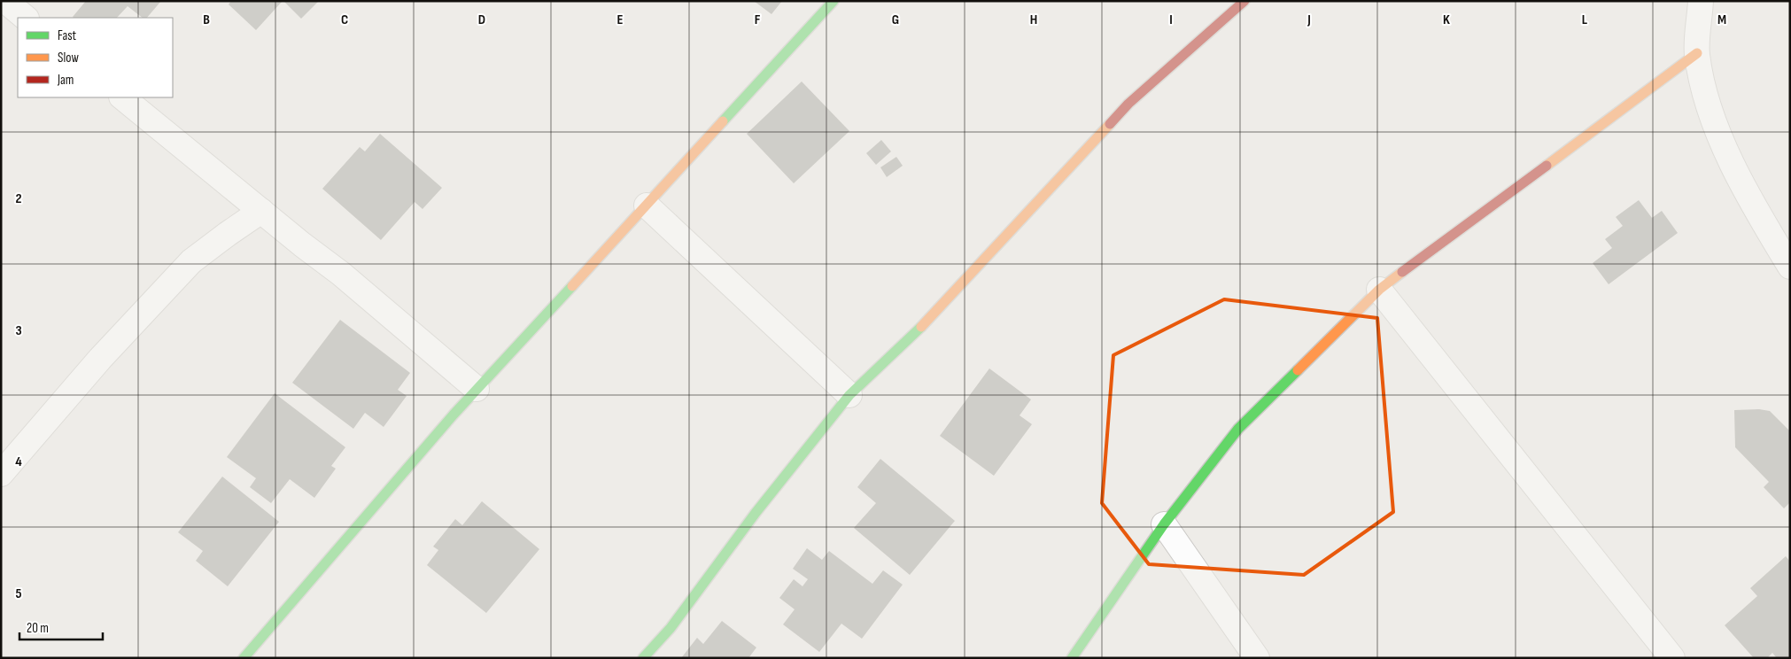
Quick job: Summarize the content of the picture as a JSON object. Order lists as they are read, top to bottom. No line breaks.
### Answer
{"legend":["Fast","Slow","Jam"],"scale_bar":"20 m","grid":{"columns":["B","C","D","E","F","G","H","I","J","K","L","M"],"rows":["2","3","4","5"]}}
